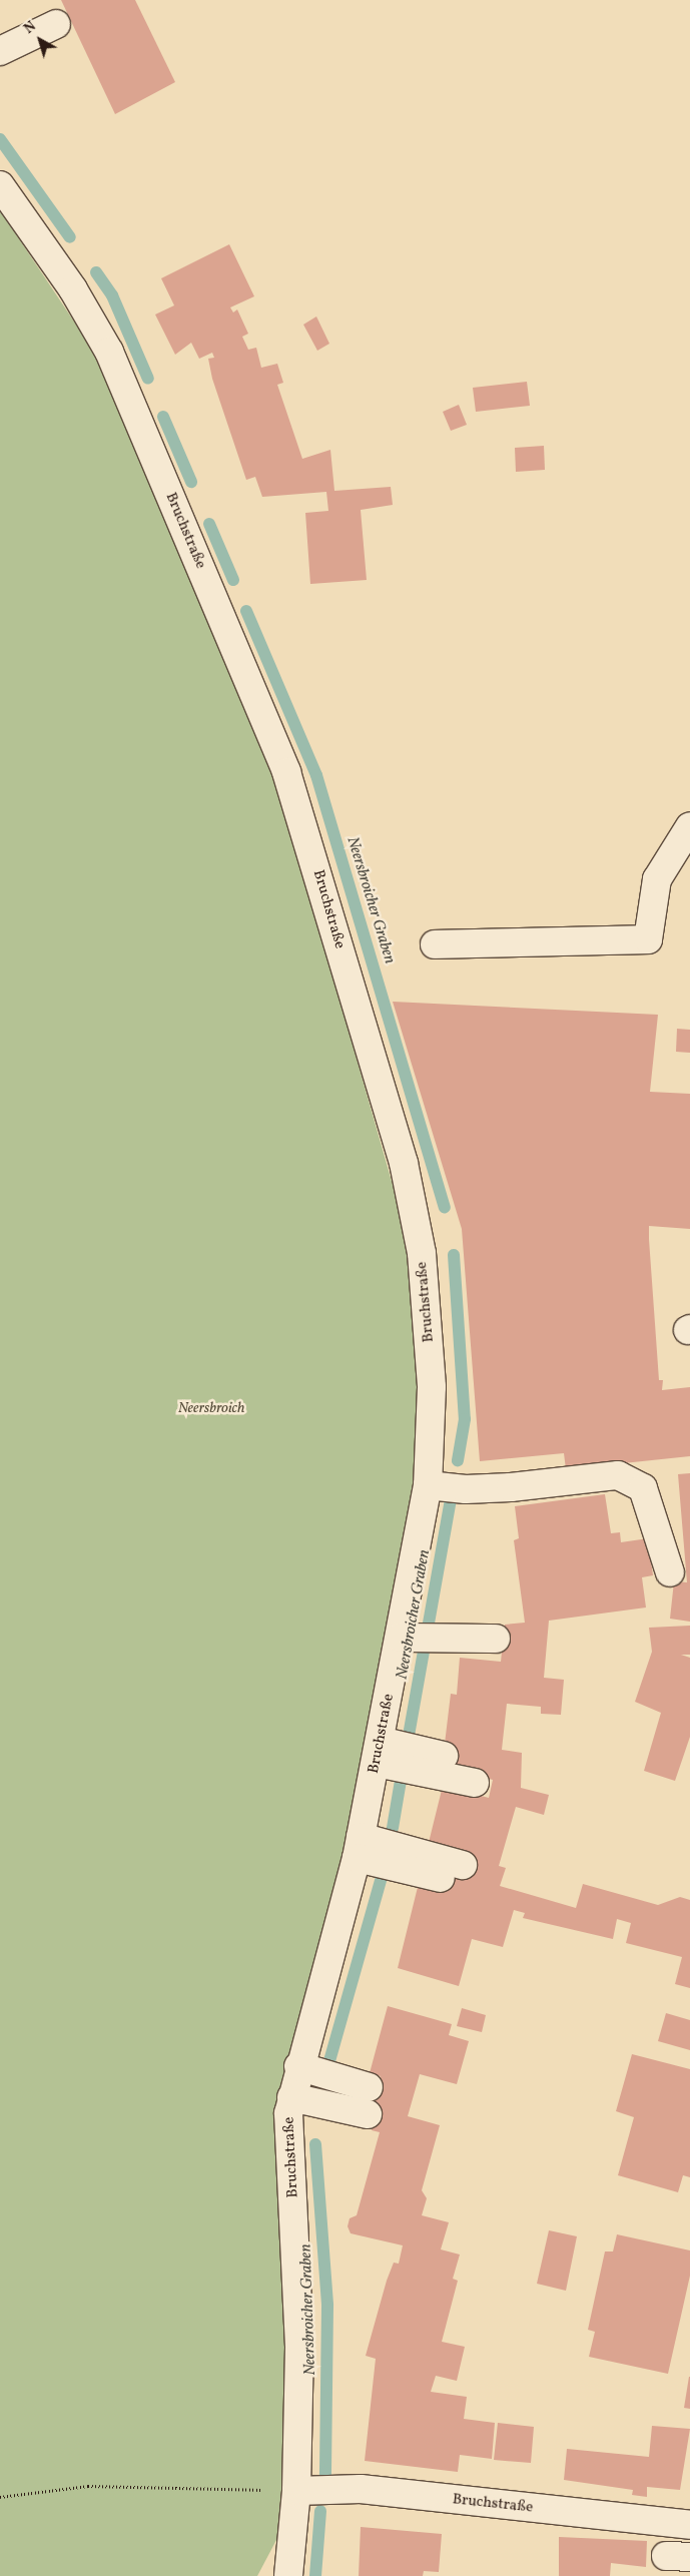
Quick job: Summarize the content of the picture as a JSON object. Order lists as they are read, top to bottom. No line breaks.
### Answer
{"streets":{"street":["Bruchstraße"]},"water":["Neersbroicher Graben"],"parks":["Neersbroich"],"north":"top left"}
